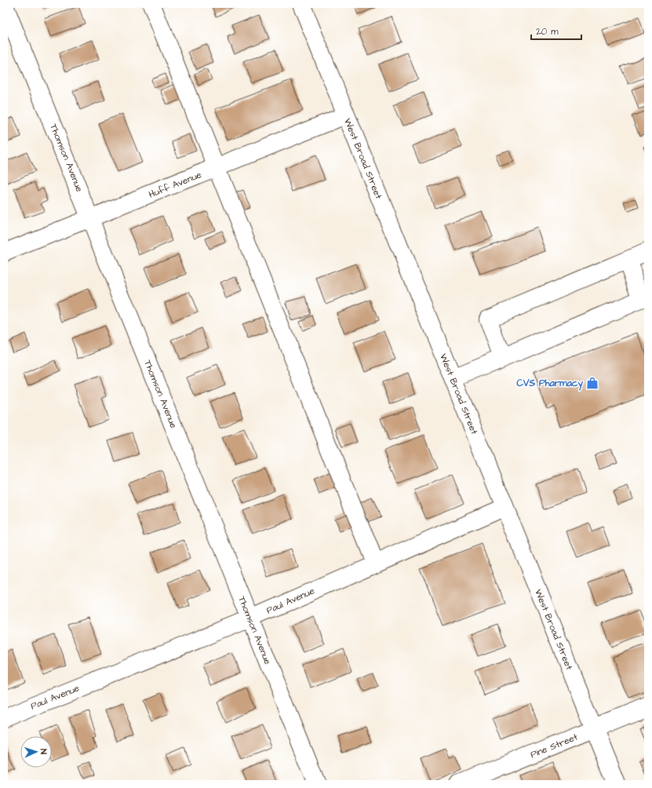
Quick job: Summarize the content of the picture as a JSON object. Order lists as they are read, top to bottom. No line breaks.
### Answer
{"streets":{"street":["Thomson Avenue","West Broad Street","Huff Avenue","Paul Avenue","Pine Street"]},"crossings":[["Thomson Avenue","Huff Avenue"],["Thomson Avenue","Paul Avenue"],["West Broad Street","Huff Avenue"],["West Broad Street","Paul Avenue"],["West Broad Street","Pine Street"]],"places":{"shop":["CVS Pharmacy"]},"scale_bar":"20 m","north":"right"}
